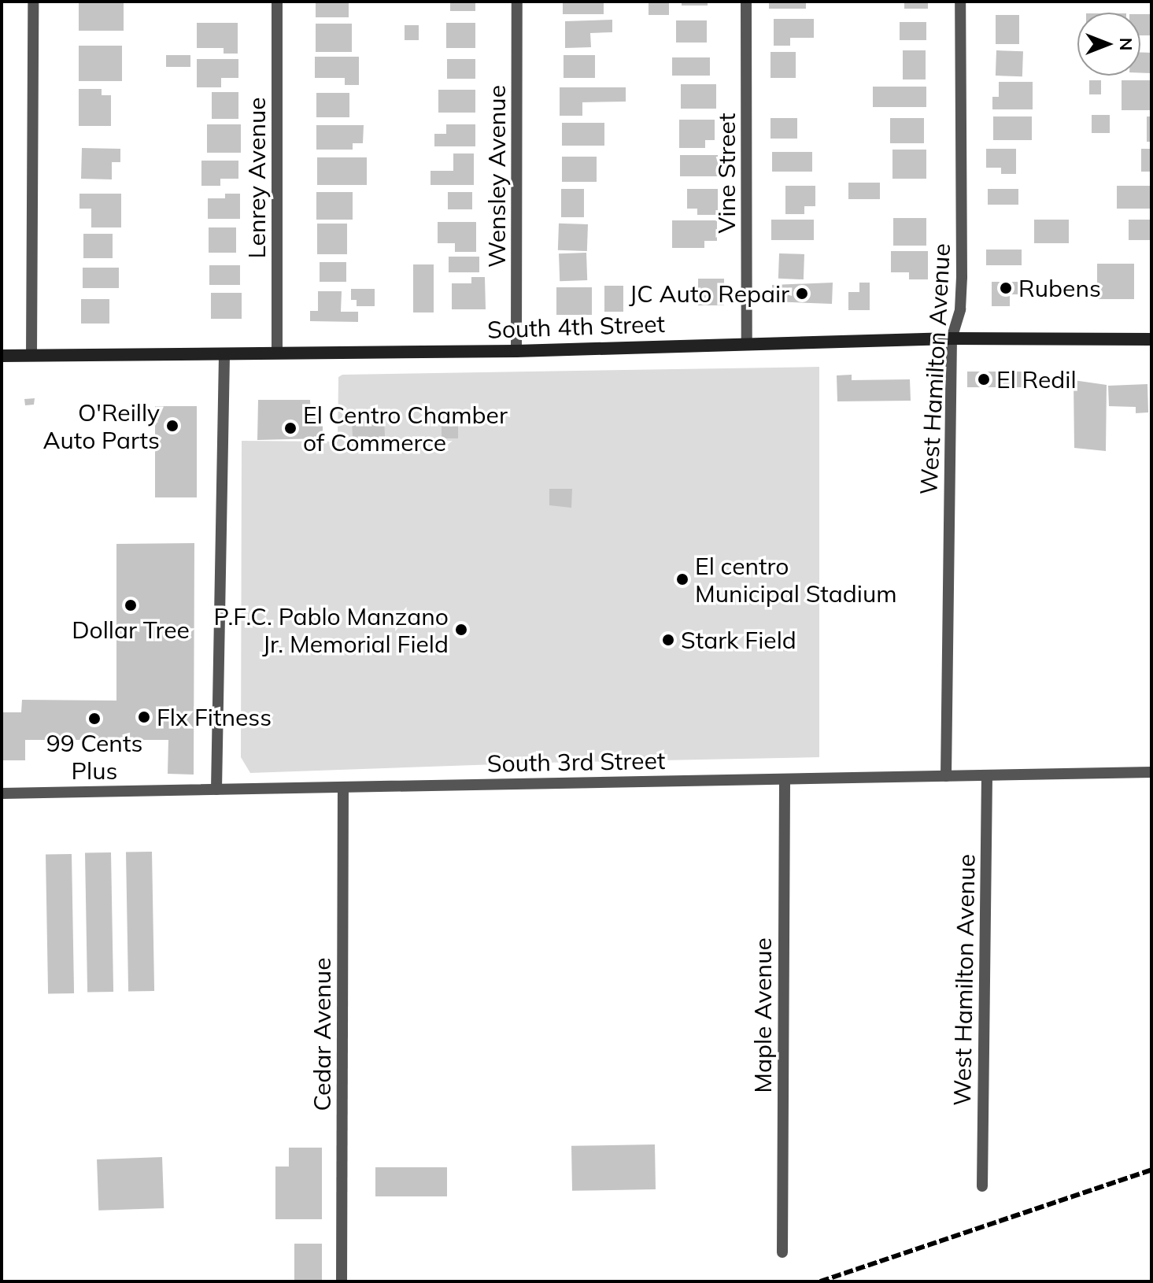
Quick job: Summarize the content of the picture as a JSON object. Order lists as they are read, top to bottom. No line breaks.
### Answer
{"streets":{"main road":["South 4th Street"],"street":["Vine Street","Wensley Avenue","Lenrey Avenue","West Hamilton Avenue","South 3rd Street","Maple Avenue","Cedar Avenue"]},"crossings":[["Vine Street","South 4th Street"],["Wensley Avenue","South 4th Street"],["Lenrey Avenue","South 4th Street"],["South 4th Street","West Hamilton Avenue"],["West Hamilton Avenue","South 3rd Street"],["South 3rd Street","Maple Avenue"],["South 3rd Street","Cedar Avenue"]],"places":["Rubens","JC Auto Repair","El Redil","O'Reilly Auto Parts","El Centro Chamber of Commerce","El centro Municipal Stadium","Dollar Tree","P.F.C. Pablo Manzano Jr. Memorial Field","Stark Field","Flx Fitness","99 Cents Plus"],"north":"right"}
